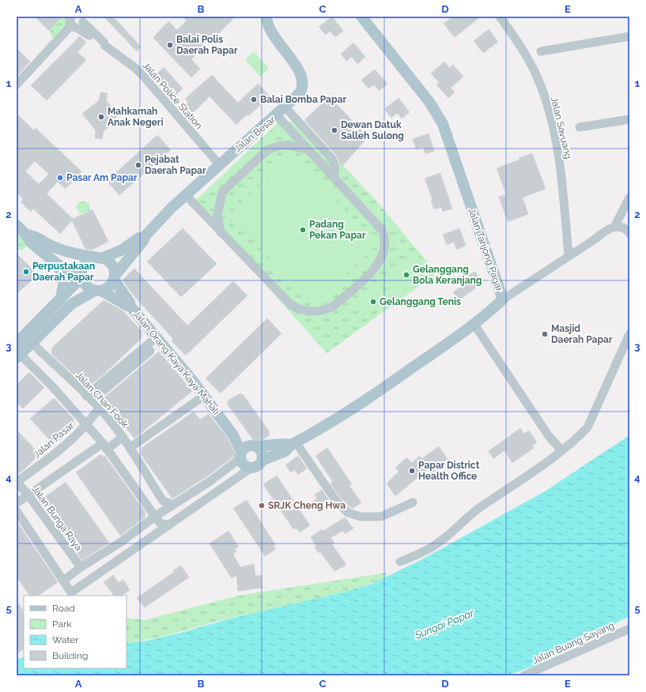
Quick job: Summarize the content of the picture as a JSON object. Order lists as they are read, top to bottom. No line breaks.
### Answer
{"streets":{"main road":["Jalan Besar","Jalan Tanjong Pagar","Jalan Orang Kaya Kaya Mahali"],"street":["Jalan Police Station","Jalan Savuang","Jalan Chan Fook","Jalan Pasar","Jalan Bunga Raya","Jalan Buang Sayang"]},"crossings":[["Jalan Police Station","Jalan Besar"],["Jalan Besar","Jalan Orang Kaya Kaya Mahali"],["Jalan Tanjong Pagar","Jalan Orang Kaya Kaya Mahali"],["Jalan Chan Fook","Jalan Pasar"],["Jalan Pasar","Jalan Bunga Raya"]],"water":["Sungai Papar"],"places":["Balai Polis Daerah Papar","Balai Bomba Papar","Mahkamah Anak Negeri","Dewan Datuk Salleh Sulong","Pejabat Daerah Papar","Pasar Am Papar","Padang Pekan Papar","Perpustakaan Daerah Papar","Gelanggang Bola Keranjang","Gelanggang Tenis","Masjid Daerah Papar","Papar District Health Office","SRJK Cheng Hwa"],"legend":["Road","Park","Water","Building"],"grid":{"columns":["A","B","C","D","E"],"rows":["1","2","3","4","5"]}}
